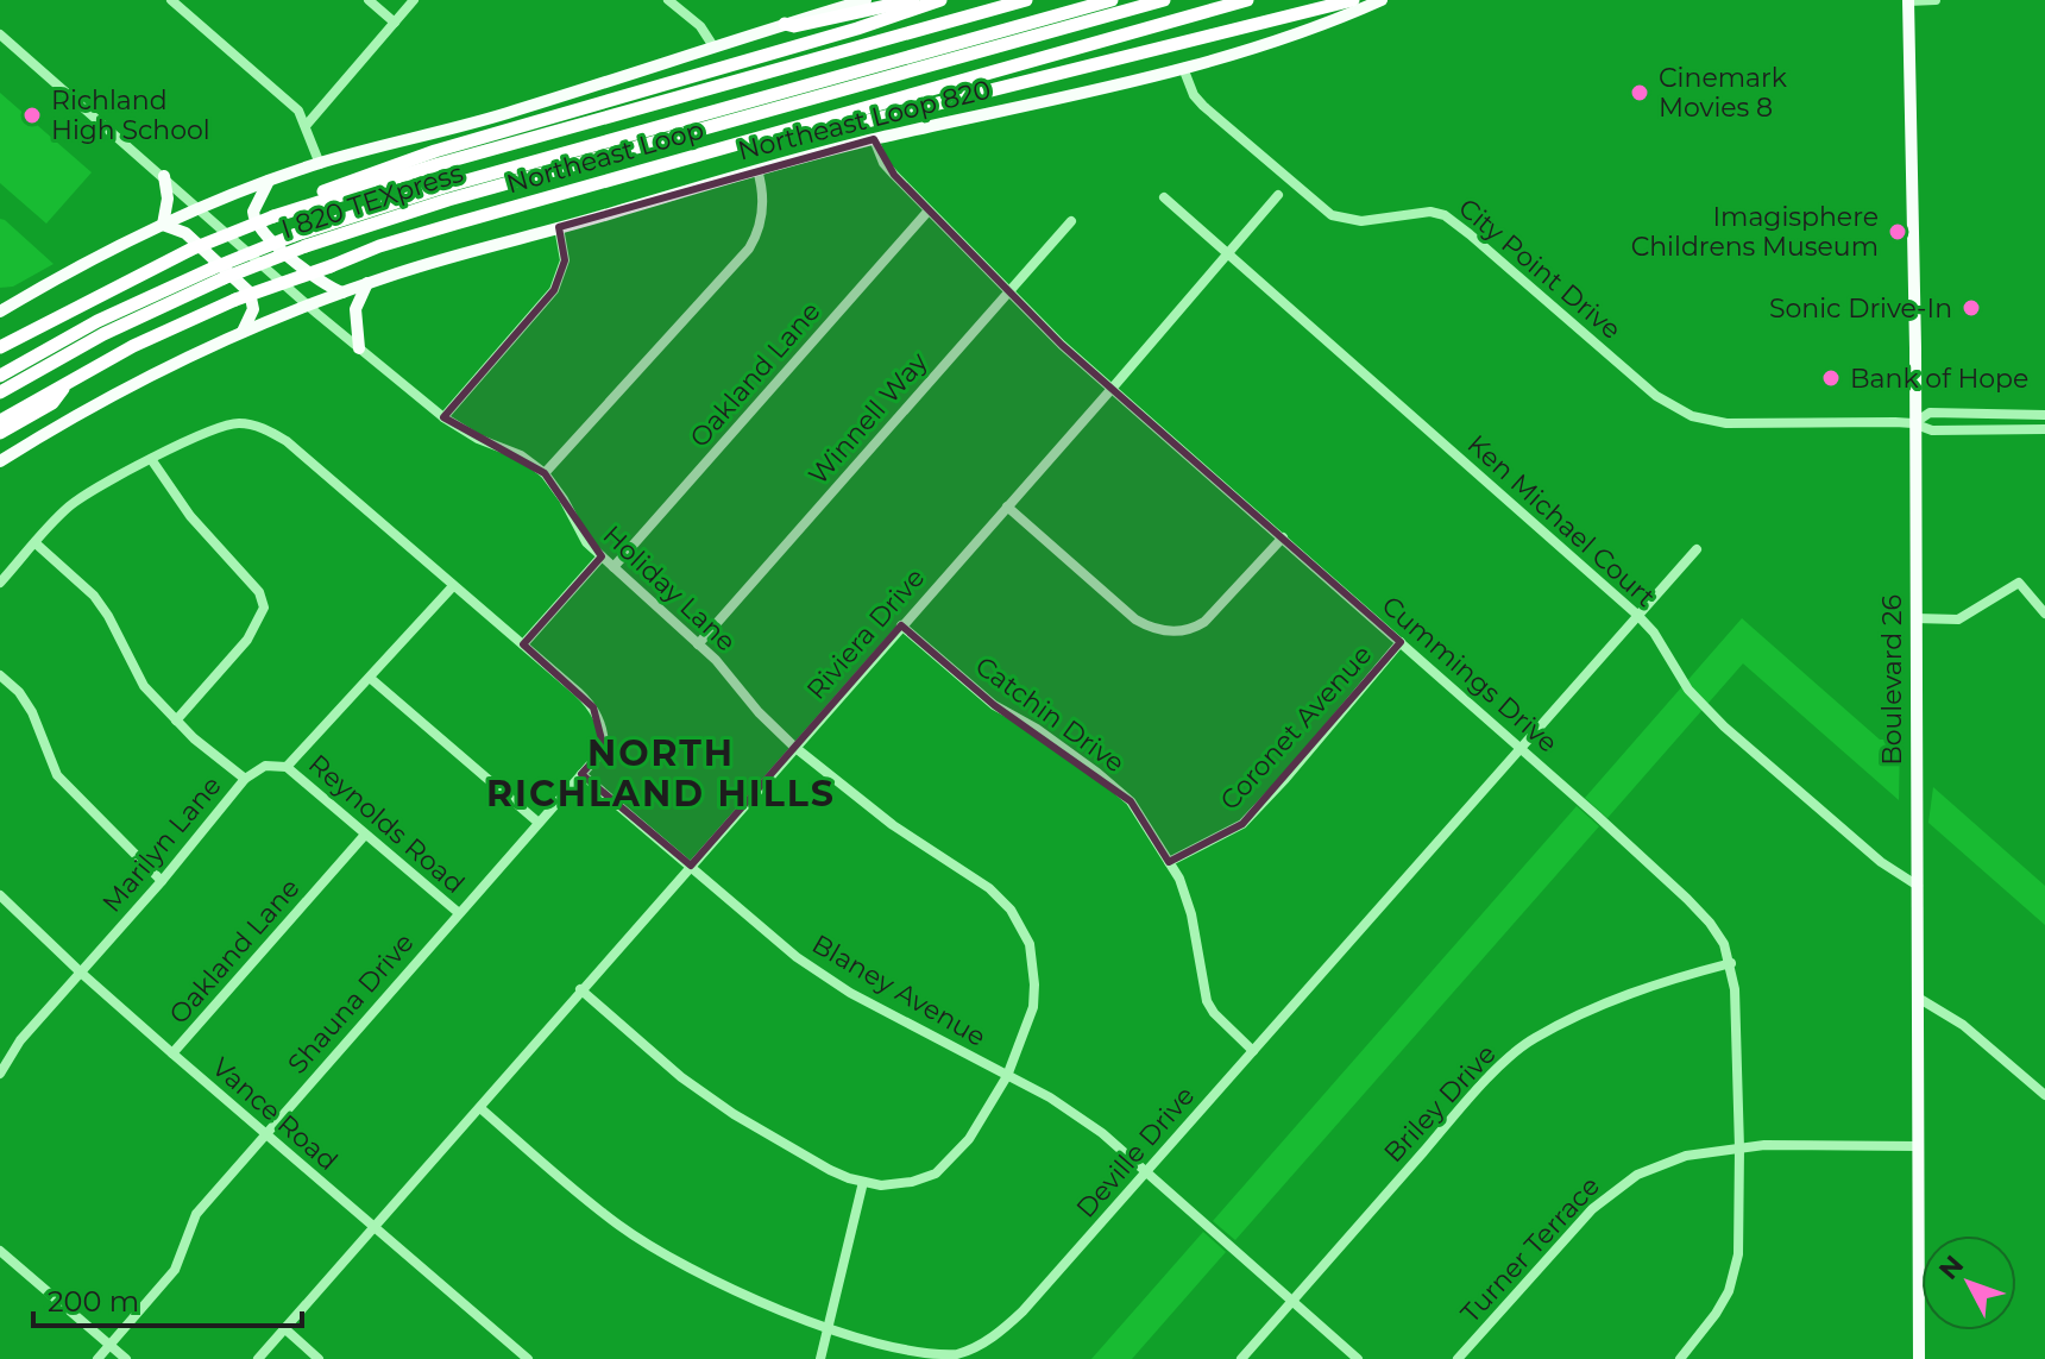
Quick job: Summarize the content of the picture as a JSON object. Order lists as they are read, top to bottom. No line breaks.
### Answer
{"streets":{"highway":["Northeast Loop","I 820 TEXpress"],"main road":["Northeast Loop 820","Boulevard 26"],"street":["City Point Drive","Oakland Lane","Winnell Way","Ken Michael Court","Holiday Lane","Riviera Drive","Cummings Drive","Catchin Drive","Coronet Avenue","Reynolds Road","Marilyn Lane","Blaney Avenue","Shauna Drive","Briley Drive","Vance Road","Deville Drive","Turner Terrace"]},"crossings":[["Northeast Loop 820","City Point Drive"],["Northeast Loop 820","Holiday Lane"],["Northeast Loop 820","Cummings Drive"],["City Point Drive","Boulevard 26"],["Oakland Lane","Holiday Lane"],["Oakland Lane","Cummings Drive"],["Oakland Lane","Reynolds Road"],["Oakland Lane","Vance Road"],["Winnell Way","Holiday Lane"],["Winnell Way","Cummings Drive"],["Ken Michael Court","Riviera Drive"],["Ken Michael Court","Boulevard 26"],["Ken Michael Court","Deville Drive"],["Holiday Lane","Riviera Drive"],["Holiday Lane","Blaney Avenue"],["Riviera Drive","Cummings Drive"],["Riviera Drive","Catchin Drive"],["Riviera Drive","Blaney Avenue"],["Riviera Drive","Vance Road"],["Riviera Drive","Deville Drive"],["Cummings Drive","Coronet Avenue"],["Cummings Drive","Briley Drive"],["Cummings Drive","Deville Drive"],["Cummings Drive","Turner Terrace"],["Boulevard 26","Turner Terrace"],["Catchin Drive","Coronet Avenue"],["Catchin Drive","Deville Drive"],["Reynolds Road","Marilyn Lane"],["Reynolds Road","Shauna Drive"],["Marilyn Lane","Vance Road"],["Blaney Avenue","Shauna Drive"],["Blaney Avenue","Briley Drive"],["Blaney Avenue","Deville Drive"],["Shauna Drive","Vance Road"]],"districts":["NORTH RICHLAND HILLS"],"places":["Cinemark Movies 8","Richland High School","Imagisphere Childrens Museum","Sonic Drive-In","Bank of Hope"],"scale_bar":"200 m","north":"top left"}
